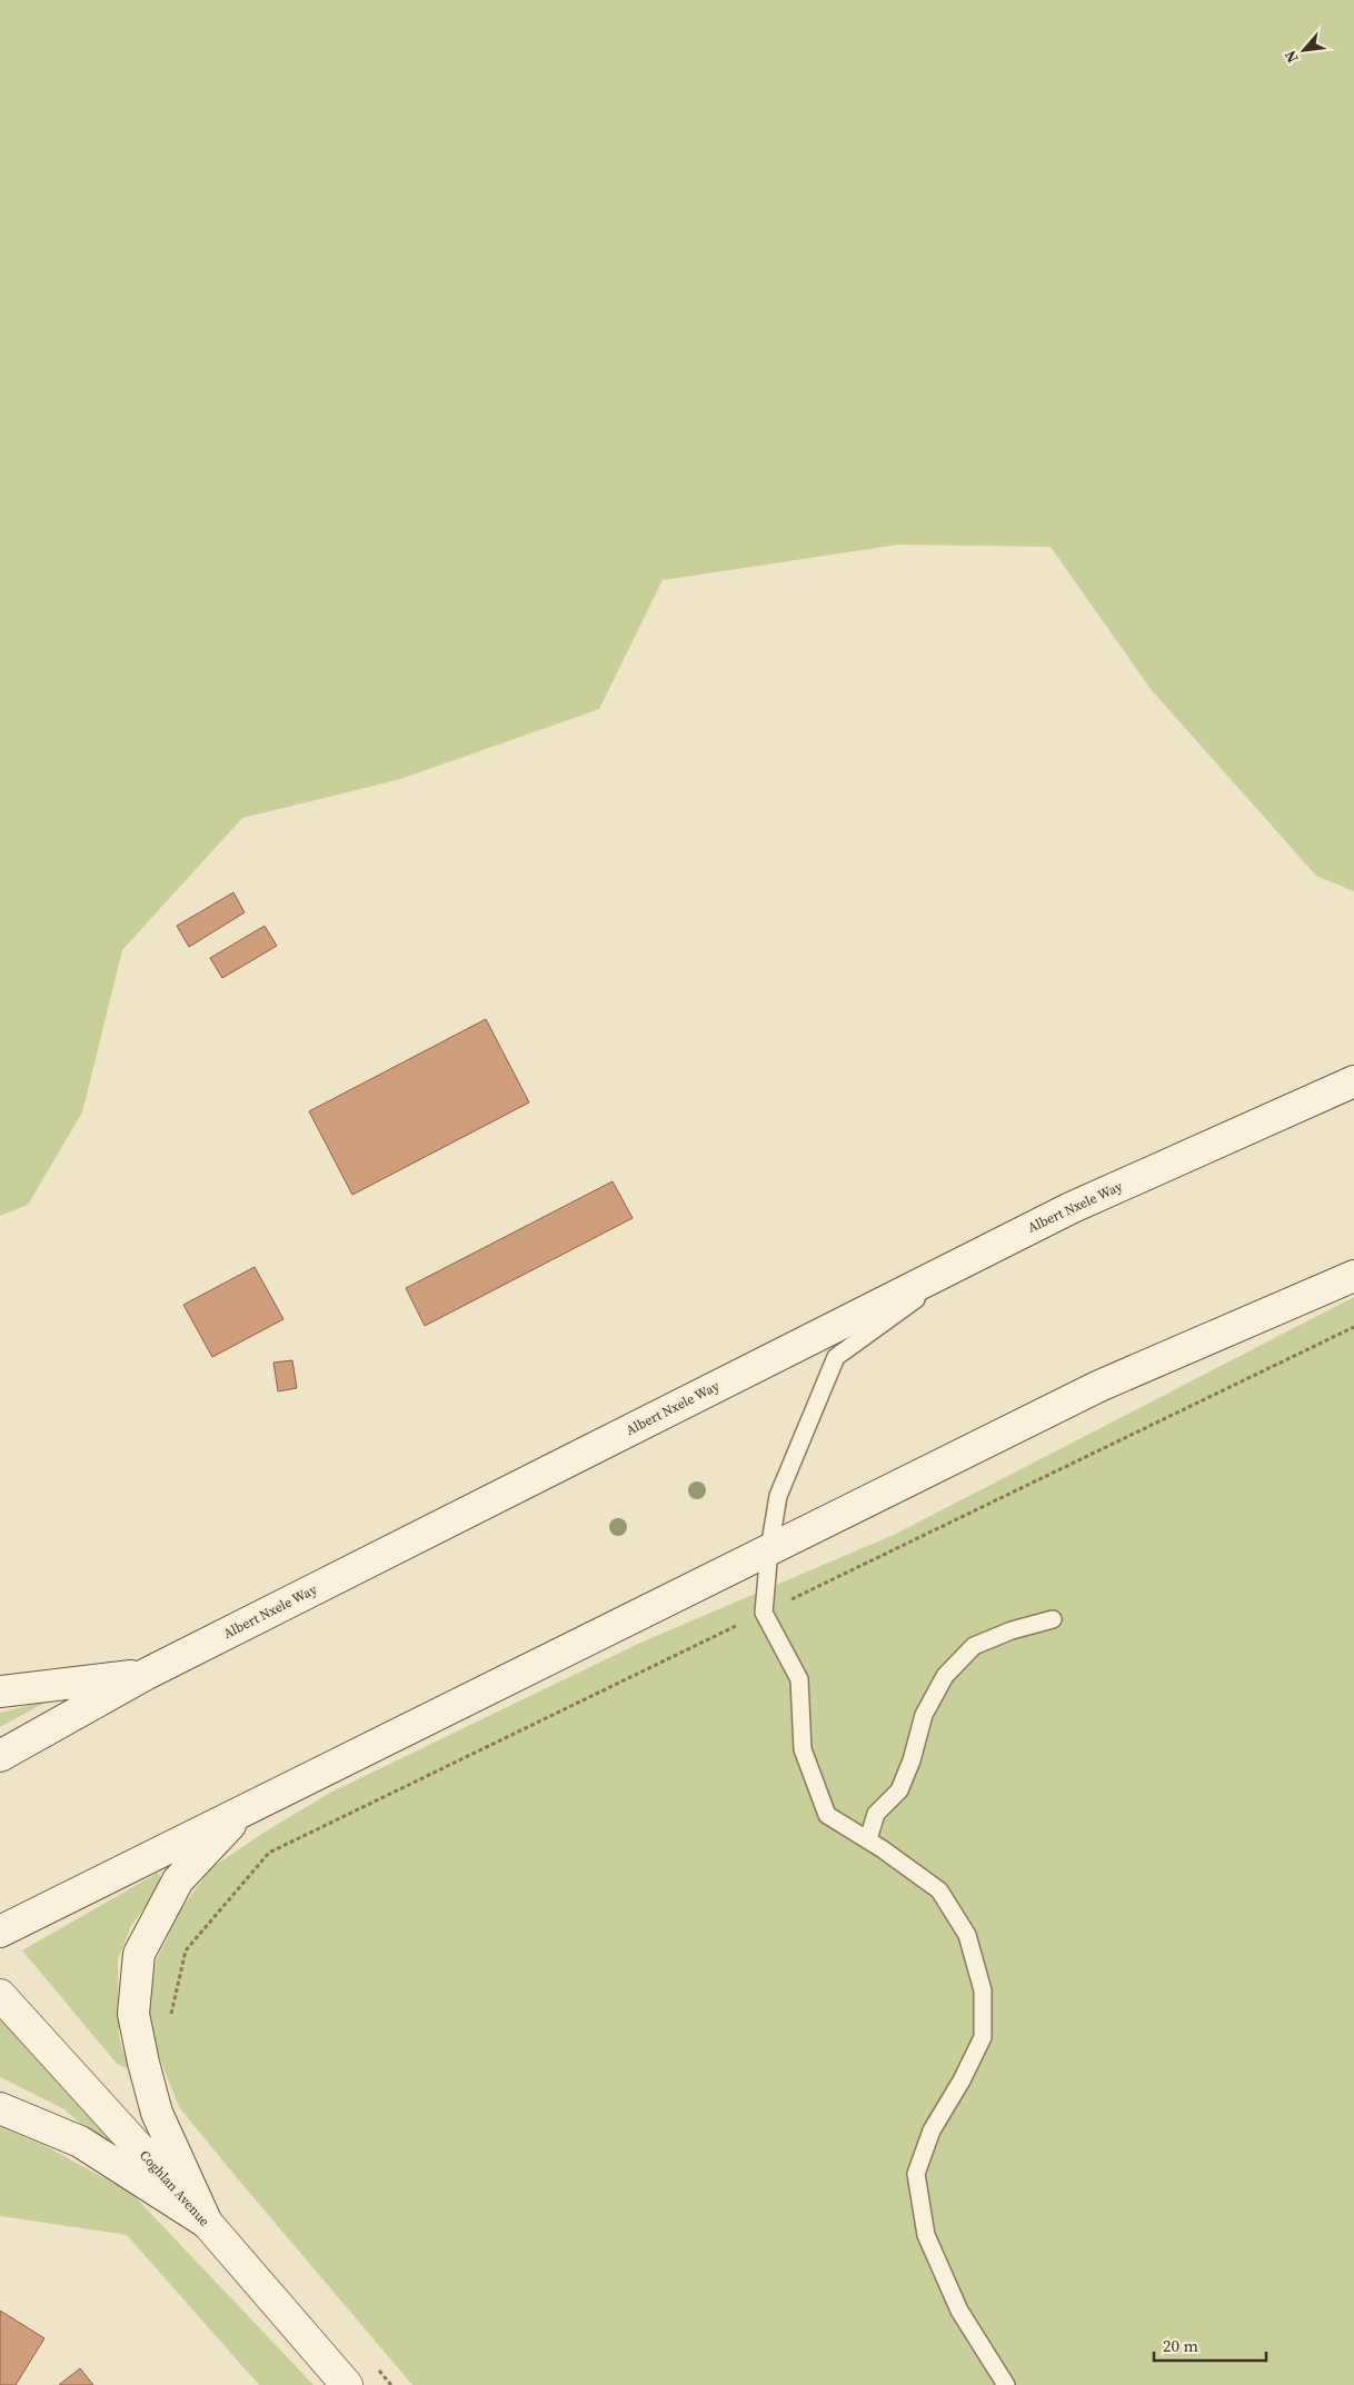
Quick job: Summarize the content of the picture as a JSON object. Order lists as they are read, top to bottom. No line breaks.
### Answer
{"streets":{"main road":["Albert Nxele Way","Coghlan Avenue"]},"scale_bar":"20 m","north":"bottom left"}
